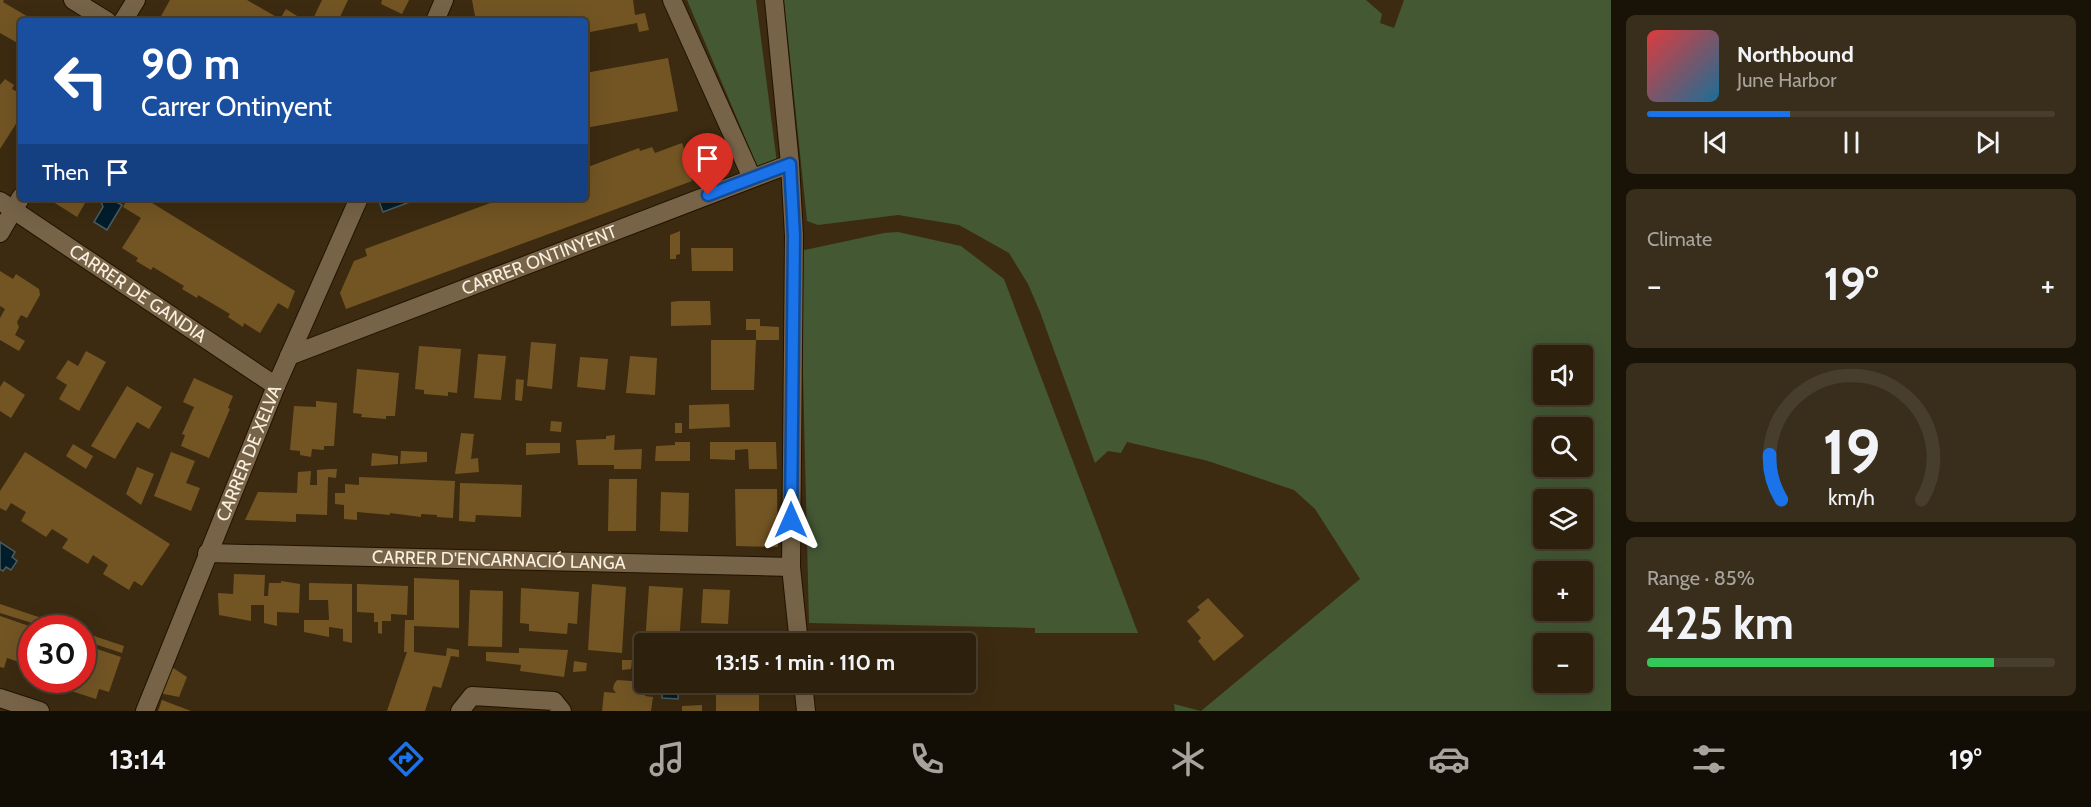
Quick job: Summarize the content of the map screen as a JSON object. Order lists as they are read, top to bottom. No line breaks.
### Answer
{"streets":{"street":["CARRER ONTINYENT","CARRER DE GANDIA","CARRER DE XELVA","CARRER D'ENCARNACIÓ LANGA"]},"crossings":[["CARRER ONTINYENT","CARRER DE XELVA"],["CARRER DE GANDIA","CARRER DE XELVA"],["CARRER DE XELVA","CARRER D'ENCARNACIÓ LANGA"]],"page":{"turn":["90 m","Carrer Ontinyent"],"song":["Northbound","June Harbor"],"then":"Then","tile":["Climate",["Range · 85%","425 km"]],"heat":["−","19°","+"],"map_buttons":["+","−"],"limit":"30","trip":"13:15 · 1 min · 110 m","tabs":["13:14","19°"],"gauge":["19","km/h"]}}
